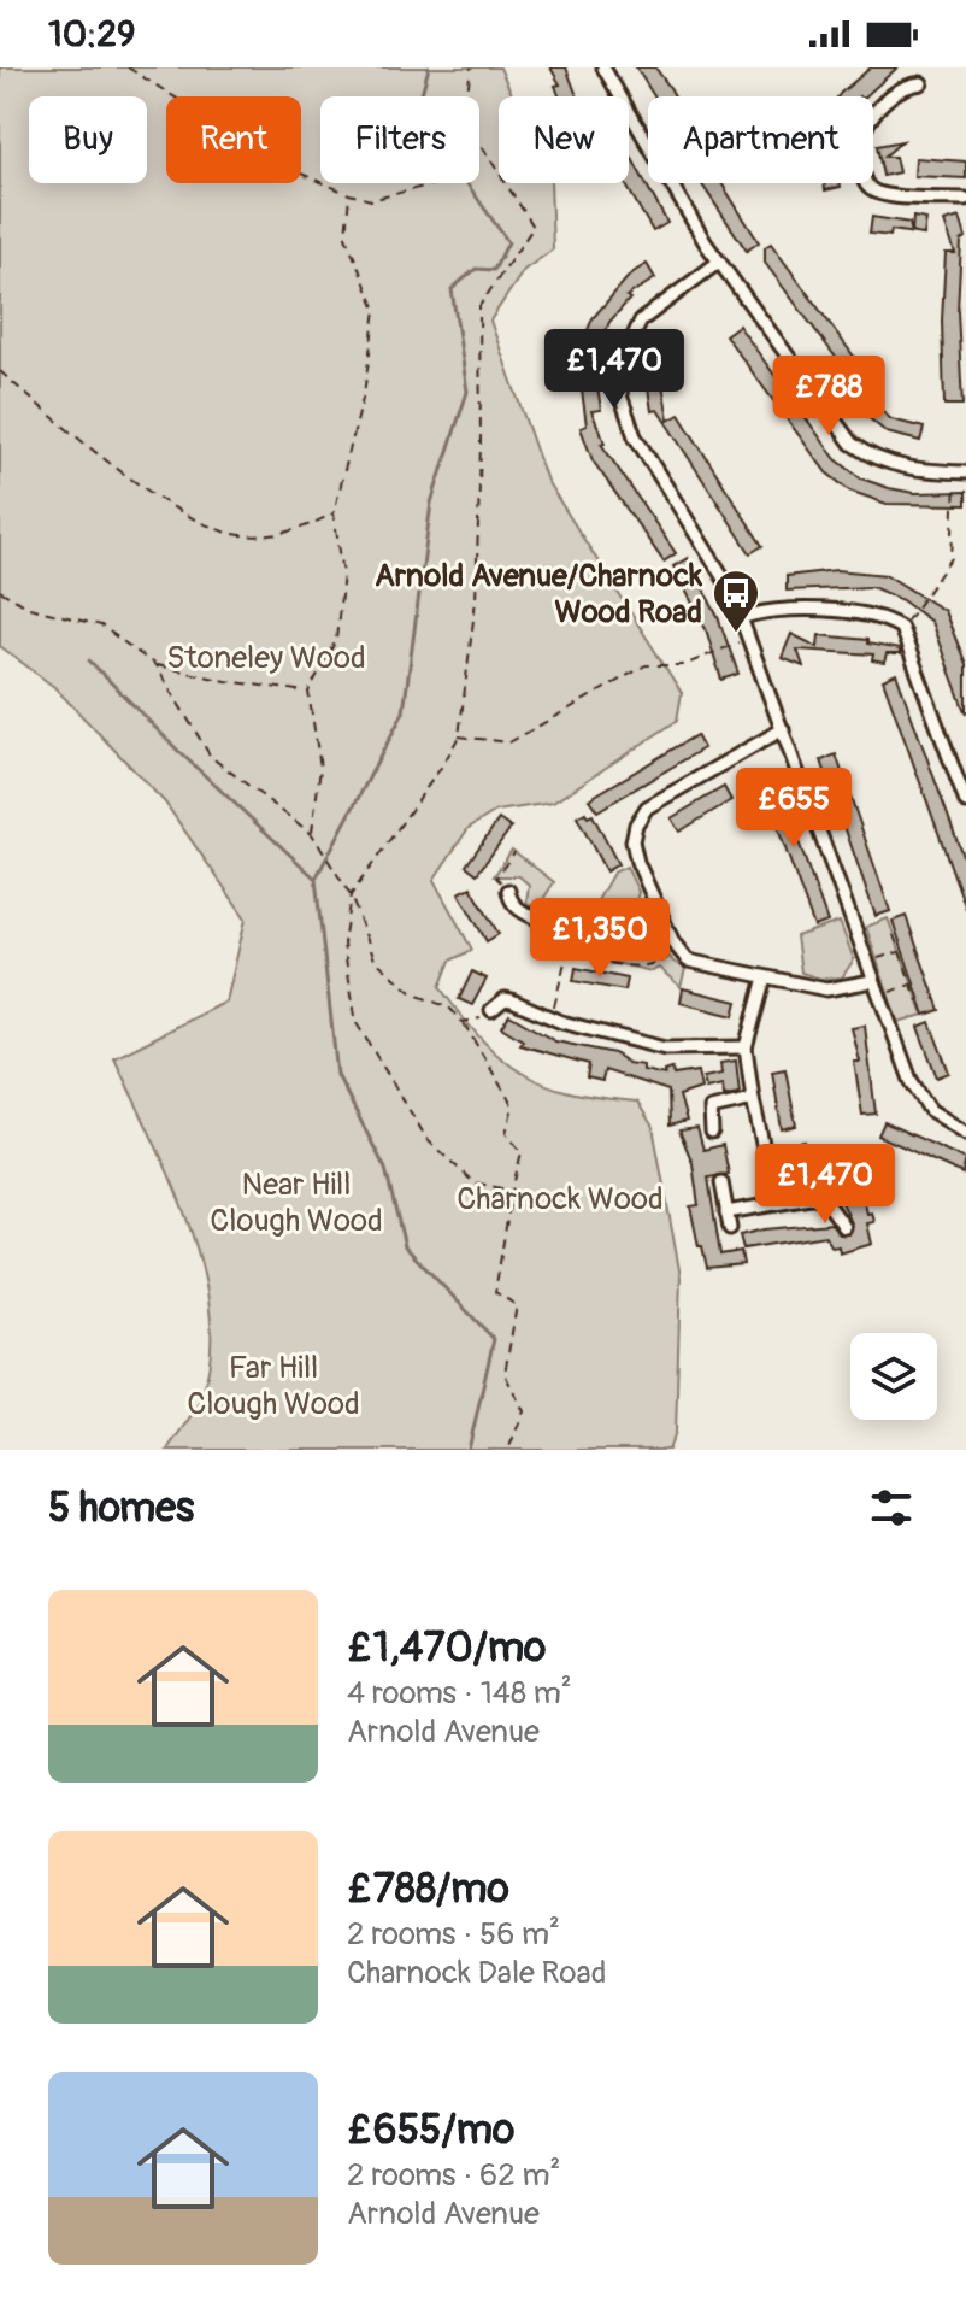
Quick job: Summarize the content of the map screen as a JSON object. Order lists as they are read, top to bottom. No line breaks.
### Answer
{"parks":["Stoneley Wood","Near Hill Clough Wood","Charnock Wood","Far Hill Clough Wood"],"places":{"bus stop":["Arnold Avenue/Charnock Wood Road"]},"page":{"status":"10:29","chip":["Buy","Rent","Filters","New","Apartment"],"price":["£1,470","£788","£655","£1,350","£1,470"],"heading":"5 homes","list":[{"name":"£1,470/mo","note":"4 rooms · 148 m² · Arnold Avenue"},{"name":"£788/mo","note":"2 rooms · 56 m² · Charnock Dale Road"},{"name":"£655/mo","note":"2 rooms · 62 m² · Arnold Avenue"}]}}
